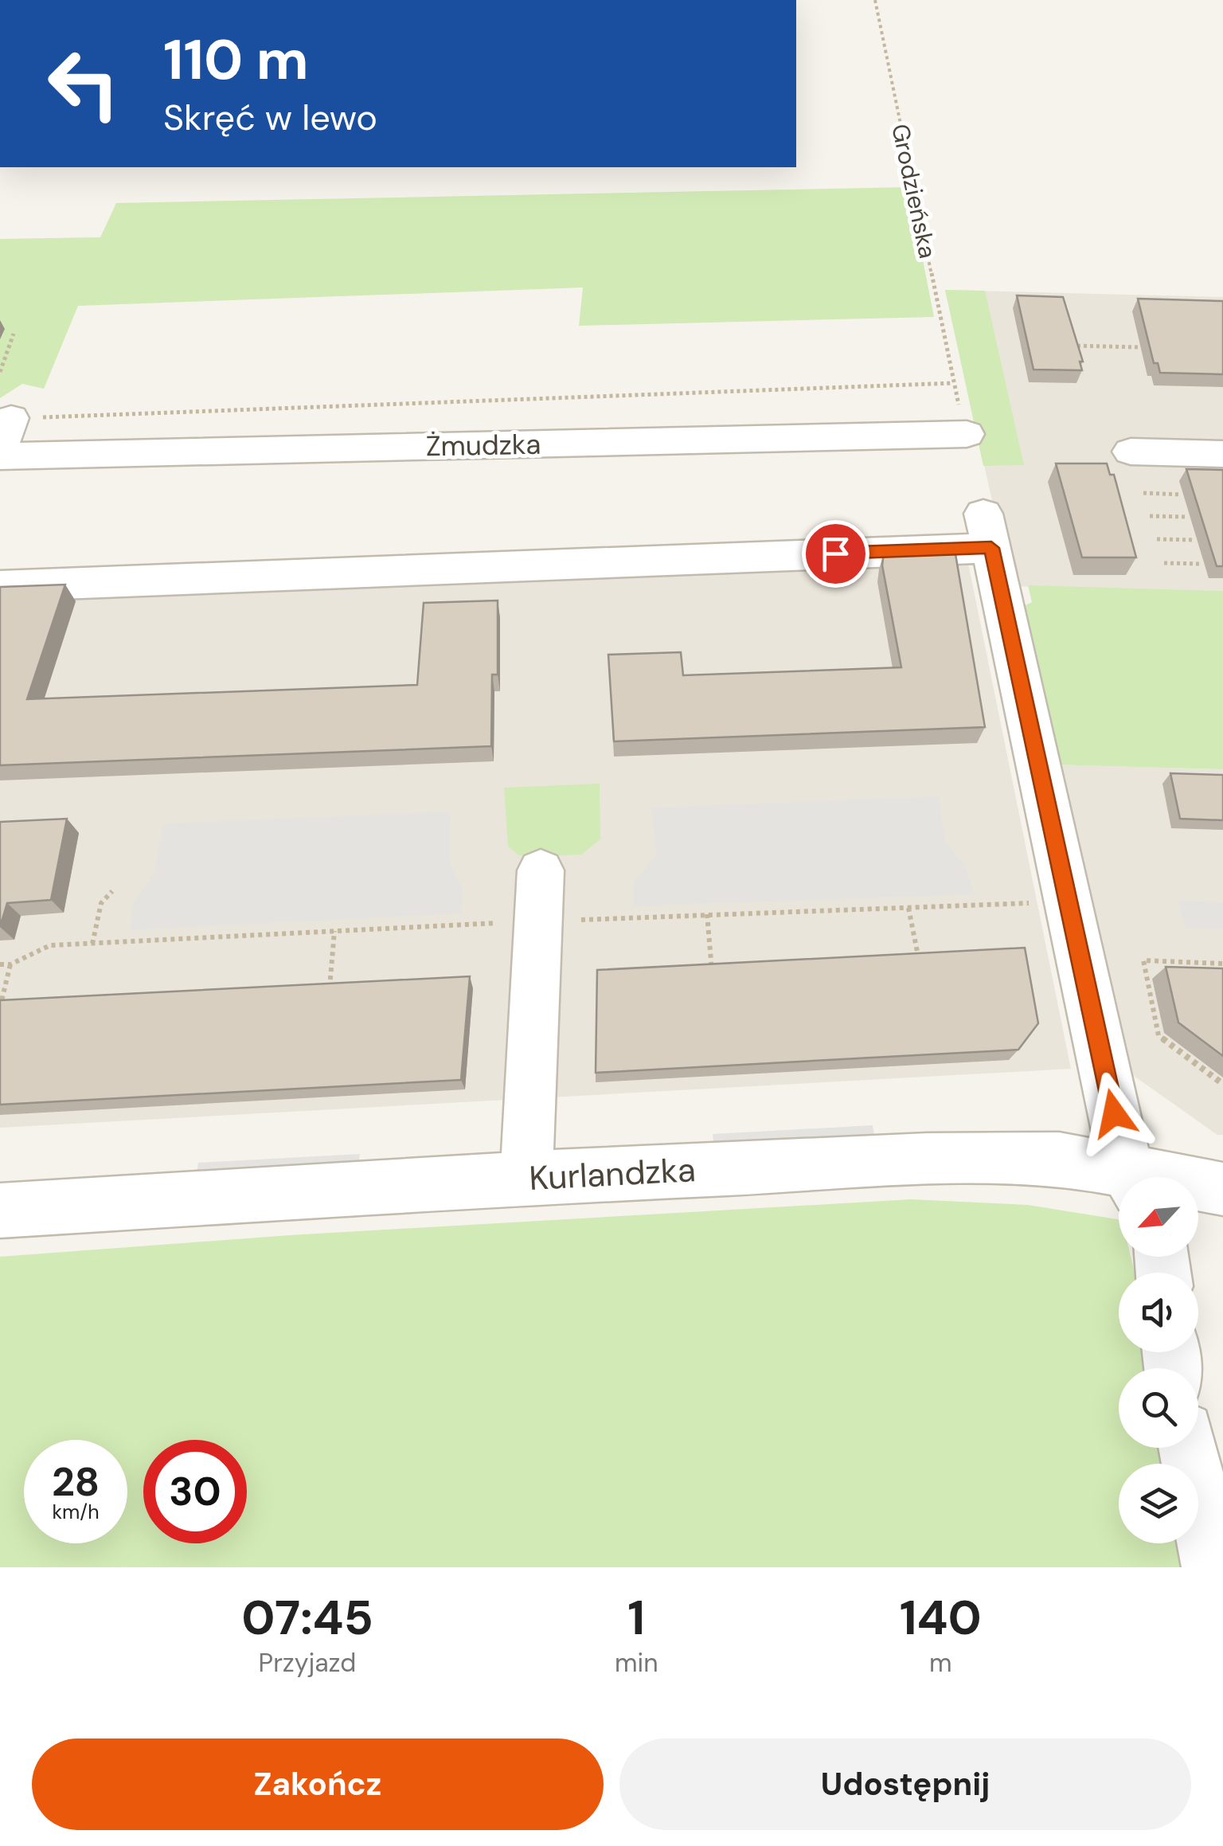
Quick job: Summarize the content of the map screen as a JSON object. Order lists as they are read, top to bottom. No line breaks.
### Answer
{"streets":{"street":["Żmudzka","Kurlandzka"],"path":["Grodzieńska"]},"north":"bottom left","page":{"turn":["110 m","Skręć w lewo"],"speed":"28 km/h","limit":"30","eta":["07:45","Przyjazd","1","min","140","m"],"buttons":["Zakończ","Udostępnij"]}}
